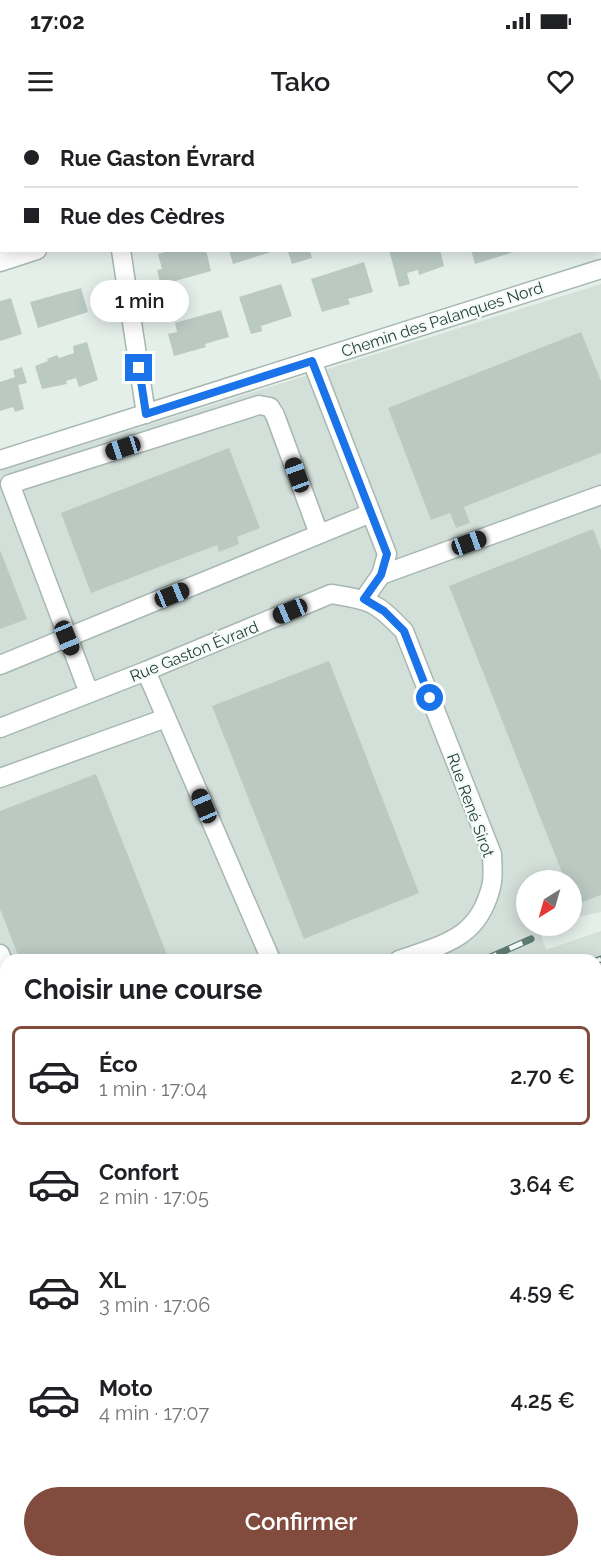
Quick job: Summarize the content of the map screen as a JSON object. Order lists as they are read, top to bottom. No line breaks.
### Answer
{"streets":{"street":["Chemin des Palanques Nord","Rue Gaston Évrard","Rue René Sirot"]},"crossings":[["Rue Gaston Évrard","Rue René Sirot"]],"north":"bottom left","page":{"status":"17:02","header":"Tako","banner":["Rue Gaston Évrard","Rue des Cèdres"],"bubble":"1 min","heading":"Choisir une course","list":[{"name":"Éco","note":"1 min · 17:04","value":"2.70 €"},{"name":"Confort","note":"2 min · 17:05","value":"3.64 €"},{"name":"XL","note":"3 min · 17:06","value":"4.59 €"},{"name":"Moto","note":"4 min · 17:07","value":"4.25 €"}],"buttons":"Confirmer"}}
